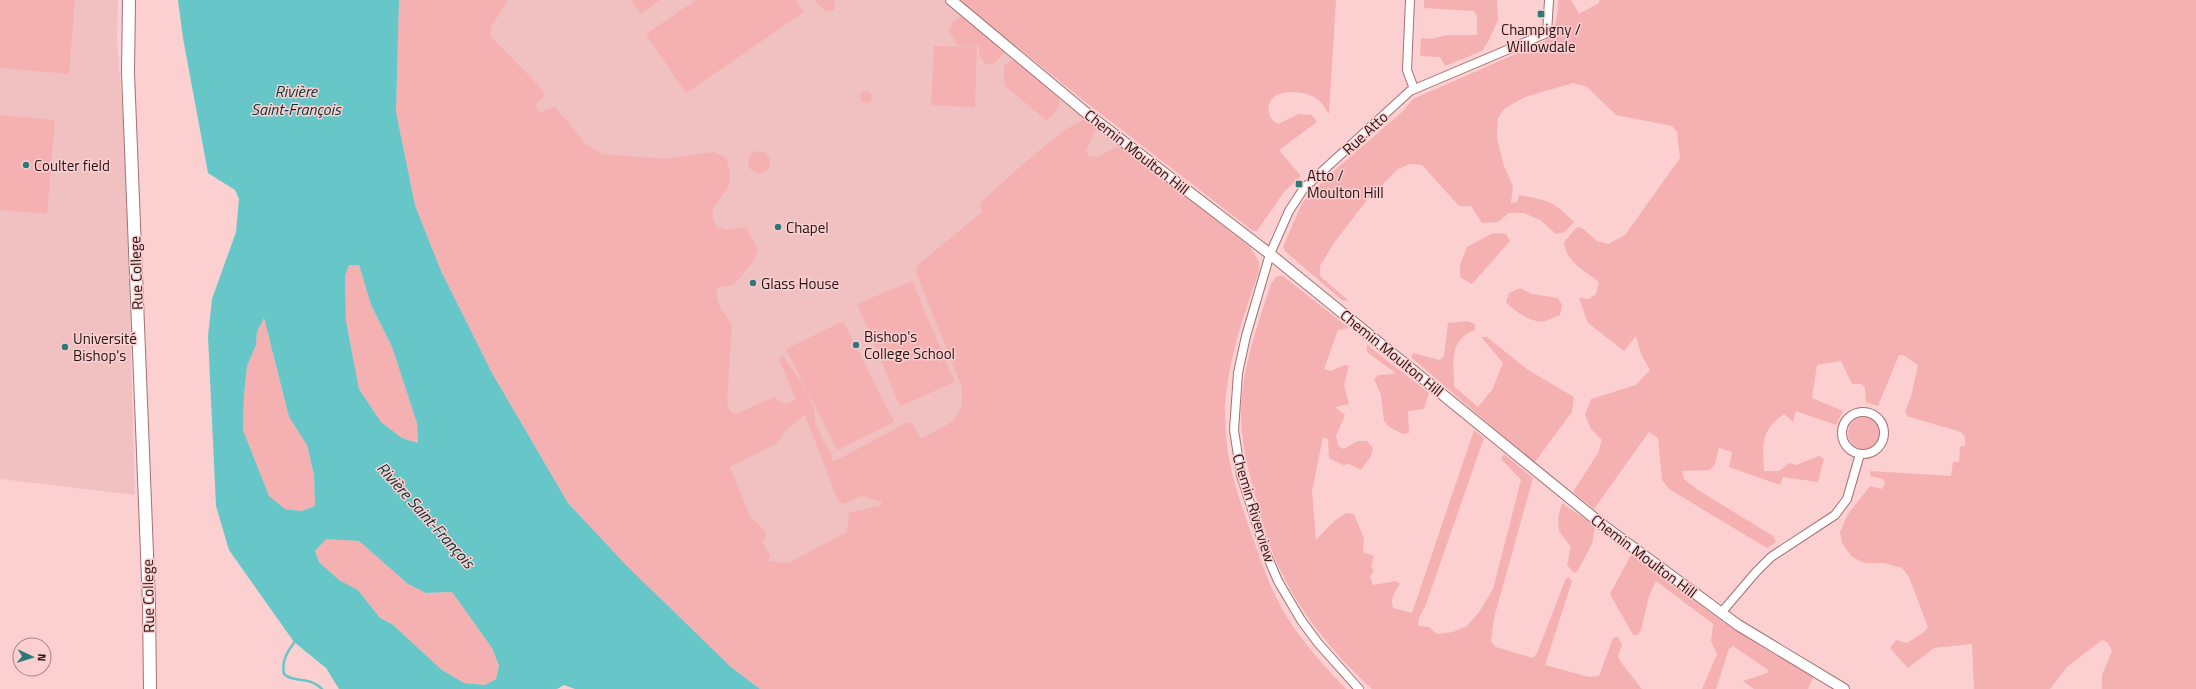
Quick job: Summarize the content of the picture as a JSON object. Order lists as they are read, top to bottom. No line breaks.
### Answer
{"streets":{"main road":["Rue College"],"street":["Rue Atto","Chemin Moulton Hill","Chemin Riverview"]},"crossings":[["Rue Atto","Chemin Moulton Hill"],["Rue Atto","Chemin Riverview"],["Chemin Moulton Hill","Chemin Riverview"]],"water":["Rivière Saint-François"],"places":{"transit":["Champigny / Willowdale","Atto / Moulton Hill"],"other":["Coulter field","Chapel","Glass House","Bishop's College School","Université Bishop's"]},"north":"right"}
